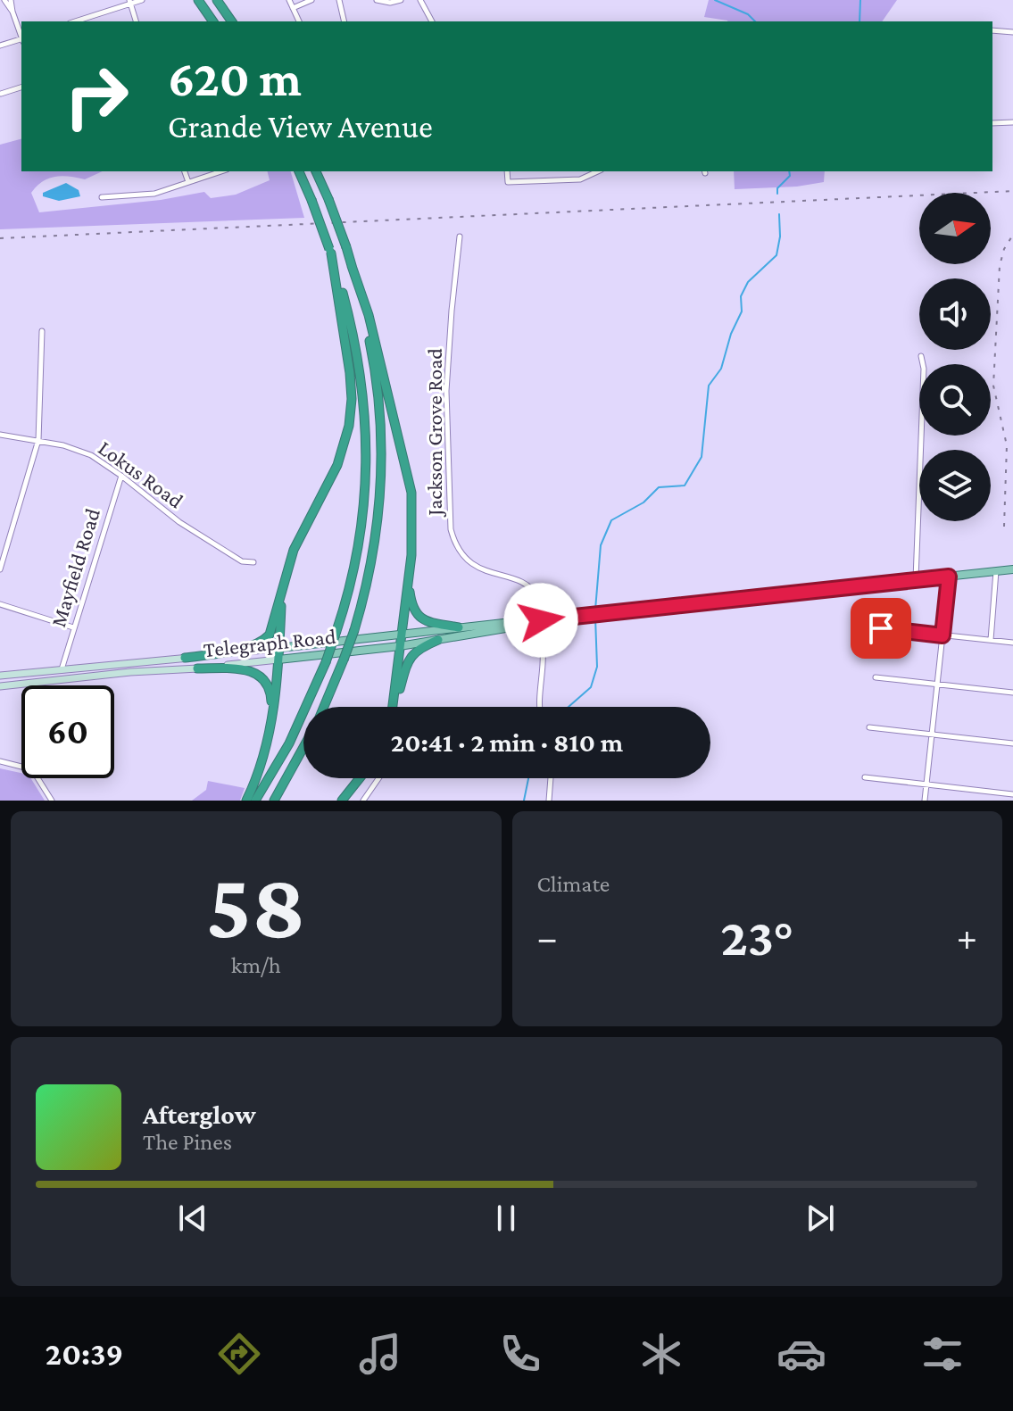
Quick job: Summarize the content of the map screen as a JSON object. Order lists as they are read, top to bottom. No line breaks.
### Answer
{"streets":{"main road":["Telegraph Road"],"street":["Jackson Grove Road","Lokus Road","Mayfield Road"]},"crossings":[["Jackson Grove Road","Telegraph Road"],["Lokus Road","Mayfield Road"],["Mayfield Road","Telegraph Road"]],"north":"right","page":{"turn":["620 m","Grande View Avenue"],"limit":"60","trip":"20:41 · 2 min · 810 m","tile":[["58","km/h"],"Climate"],"heat":["−","23°","+"],"song":["Afterglow","The Pines"],"tabs":"20:39"}}
